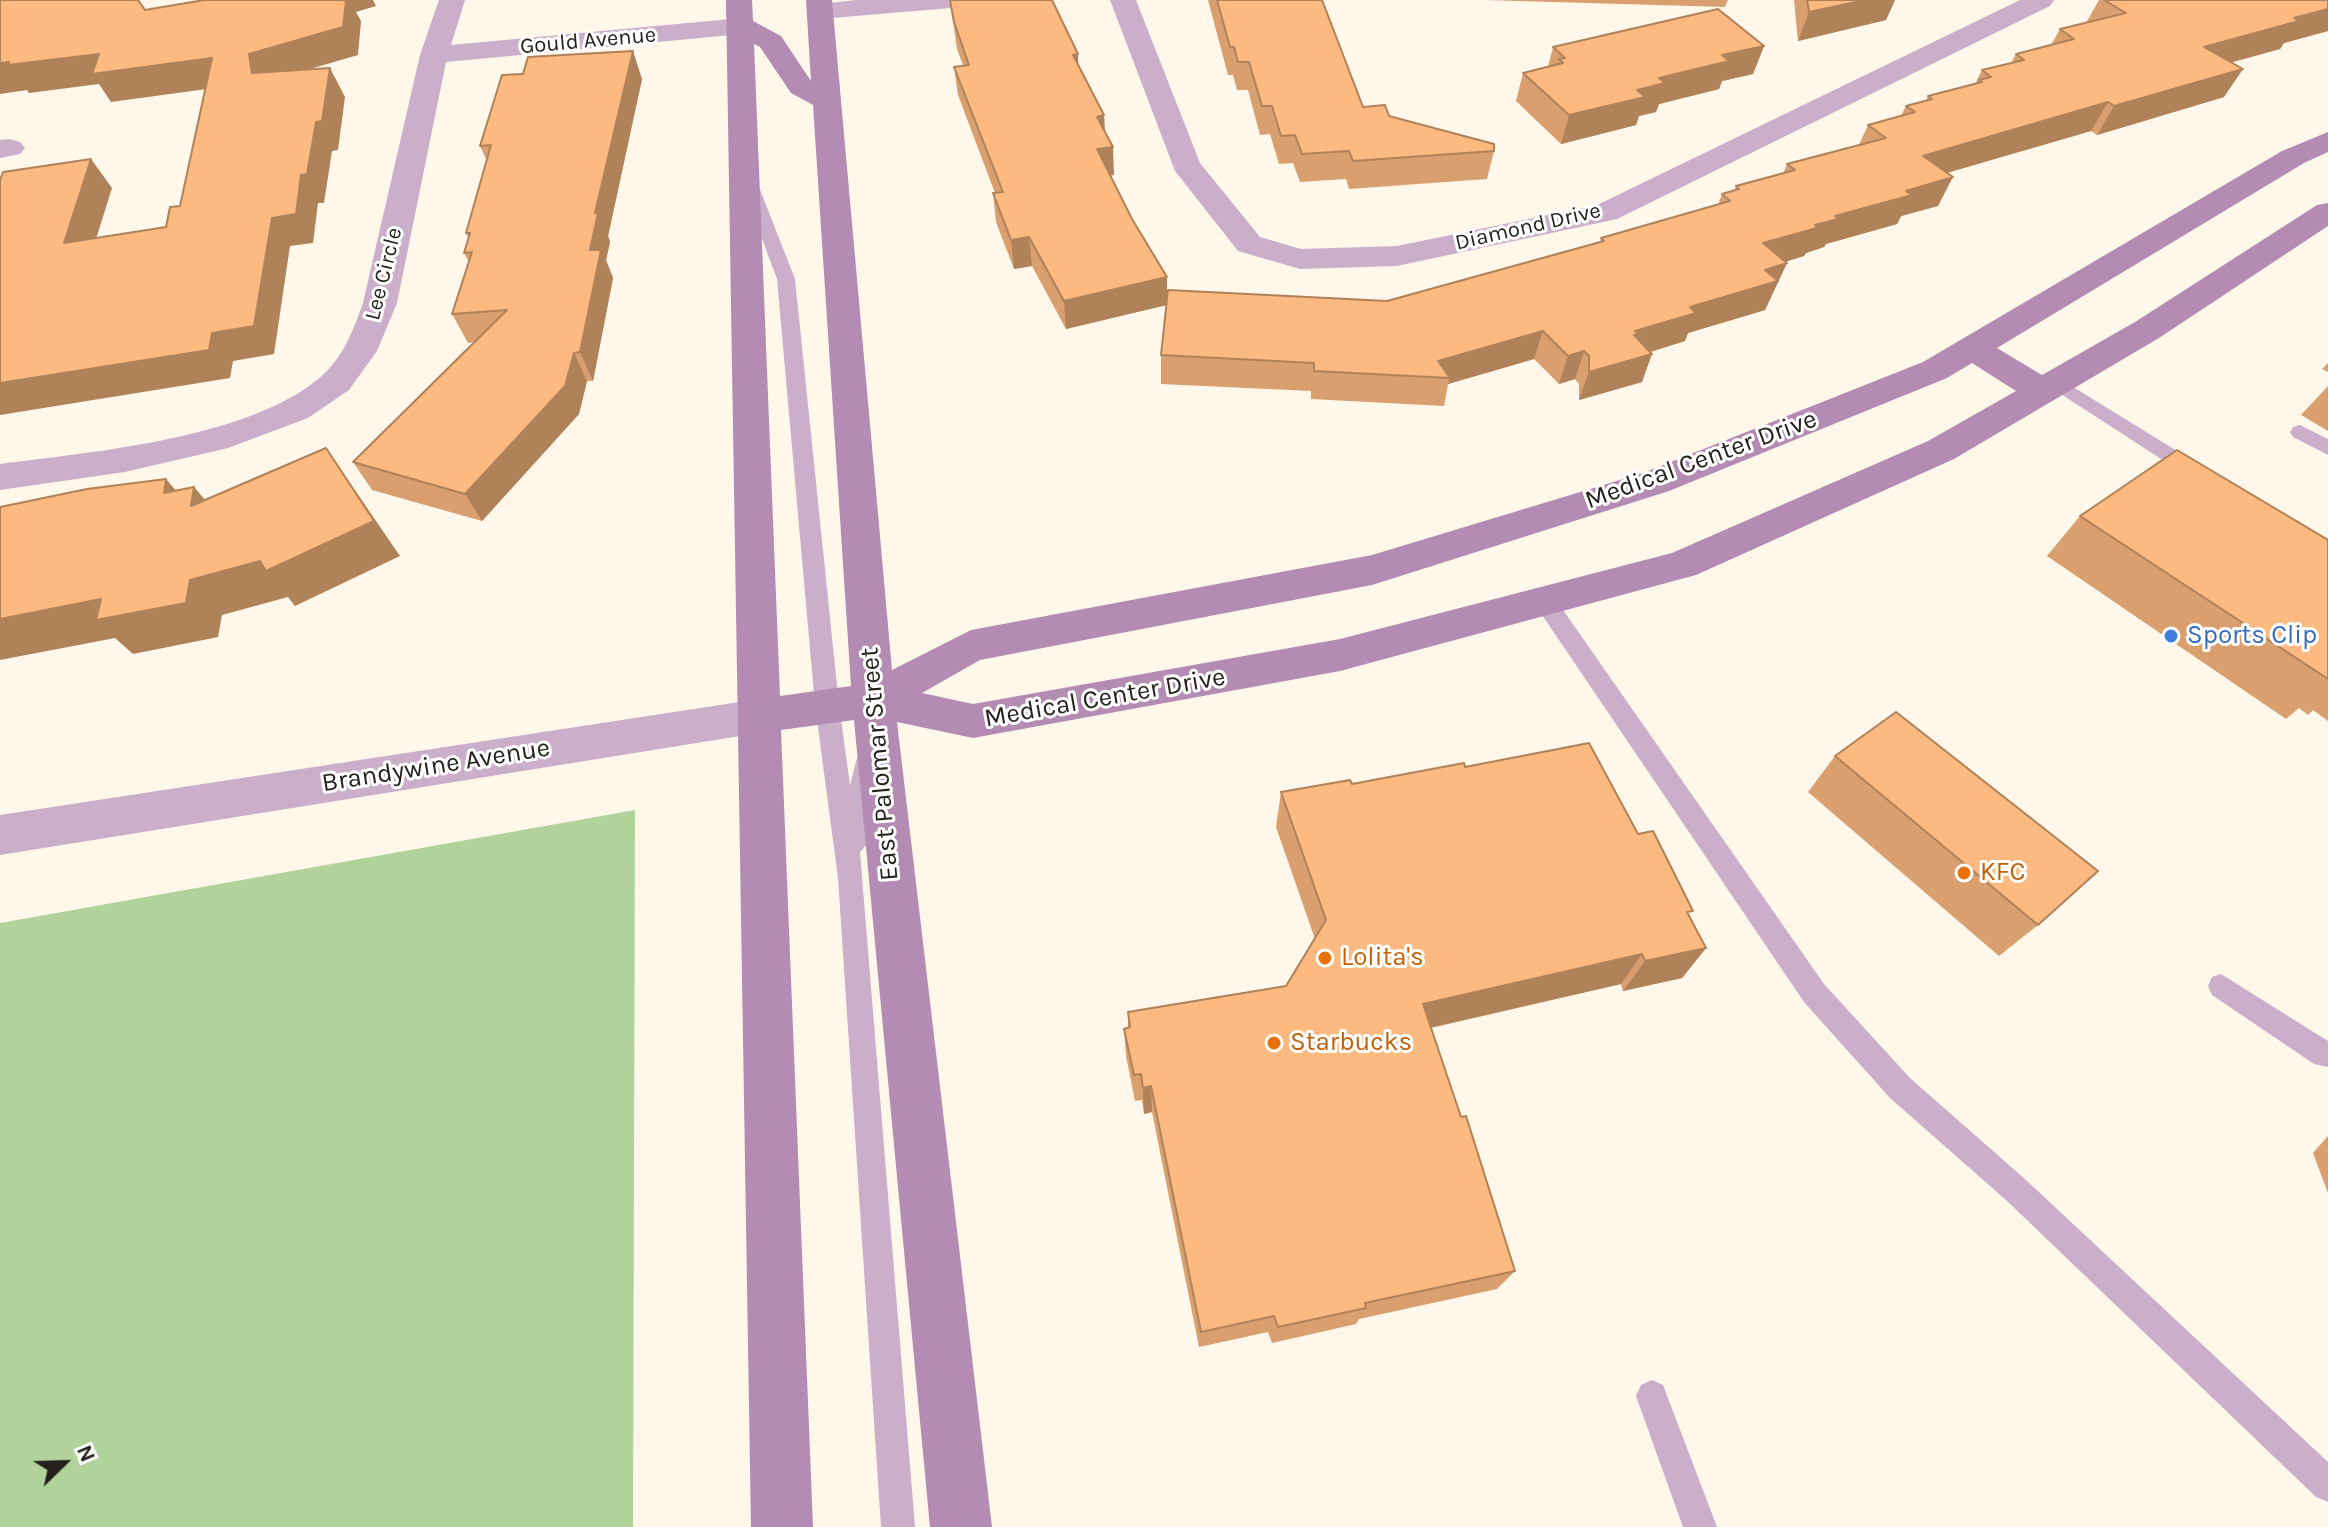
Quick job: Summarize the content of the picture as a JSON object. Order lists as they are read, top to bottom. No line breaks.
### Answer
{"streets":{"main road":["Medical Center Drive","East Palomar Street","Brandywine Avenue"],"street":["Gould Avenue","Diamond Drive","Lee Circle"]},"crossings":[["Gould Avenue","Lee Circle"],["Medical Center Drive","East Palomar Street"],["Medical Center Drive","Brandywine Avenue"],["East Palomar Street","Brandywine Avenue"]],"places":["Sports Clip","KFC","Lolita's","Starbucks"],"north":"top right"}
